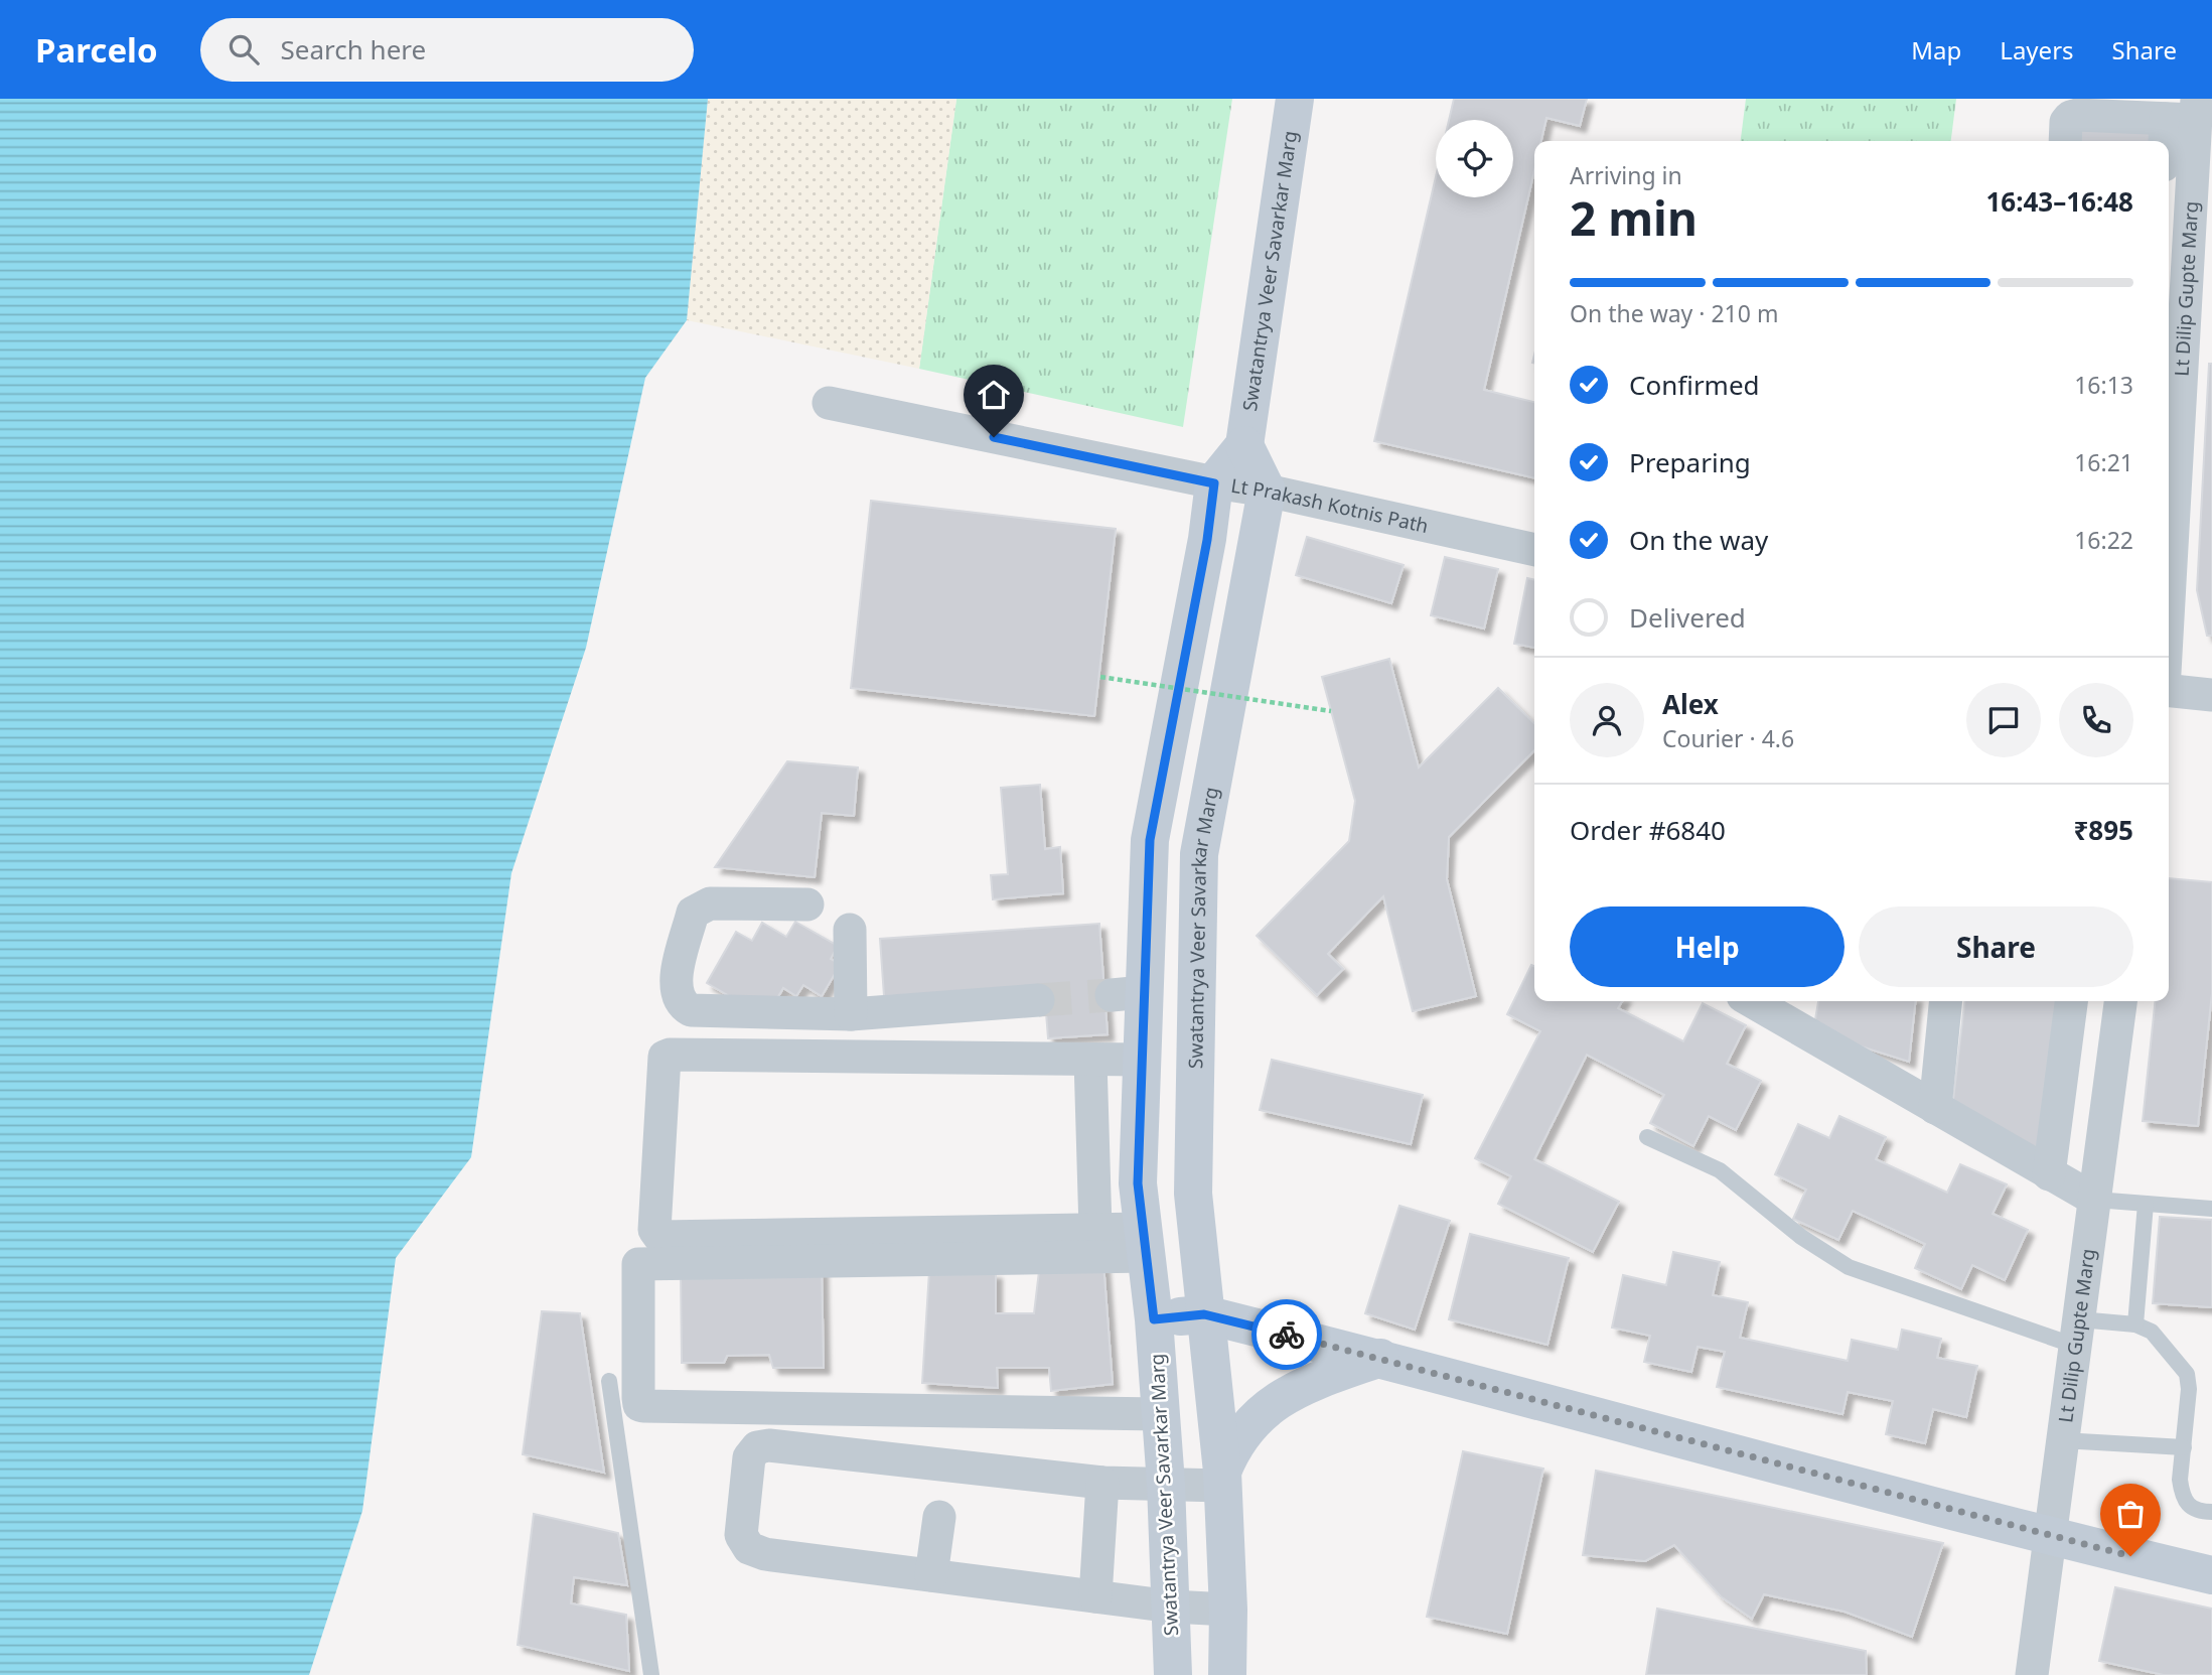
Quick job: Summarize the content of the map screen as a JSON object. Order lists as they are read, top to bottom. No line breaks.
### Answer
{"streets":{"main road":["Swatantrya Veer Savarkar Marg"],"street":["Lt Dilip Gupte Marg","Lt Prakash Kotnis Path"]},"crossings":[["Swatantrya Veer Savarkar Marg","Lt Prakash Kotnis Path"]],"page":{"header":"Parcelo","search":"Search here","nav":["Map","Layers","Share"],"heading":["2 min","Arriving in","16:43–16:48"],"panel":["Alex","Courier · 4.6","Order #6840","₹895"],"bar":"On the way · 210 m","list":[["Confirmed","16:13"],["Preparing","16:21"],["On the way","16:22"],"Delivered"],"buttons":["Help","Share"]}}
